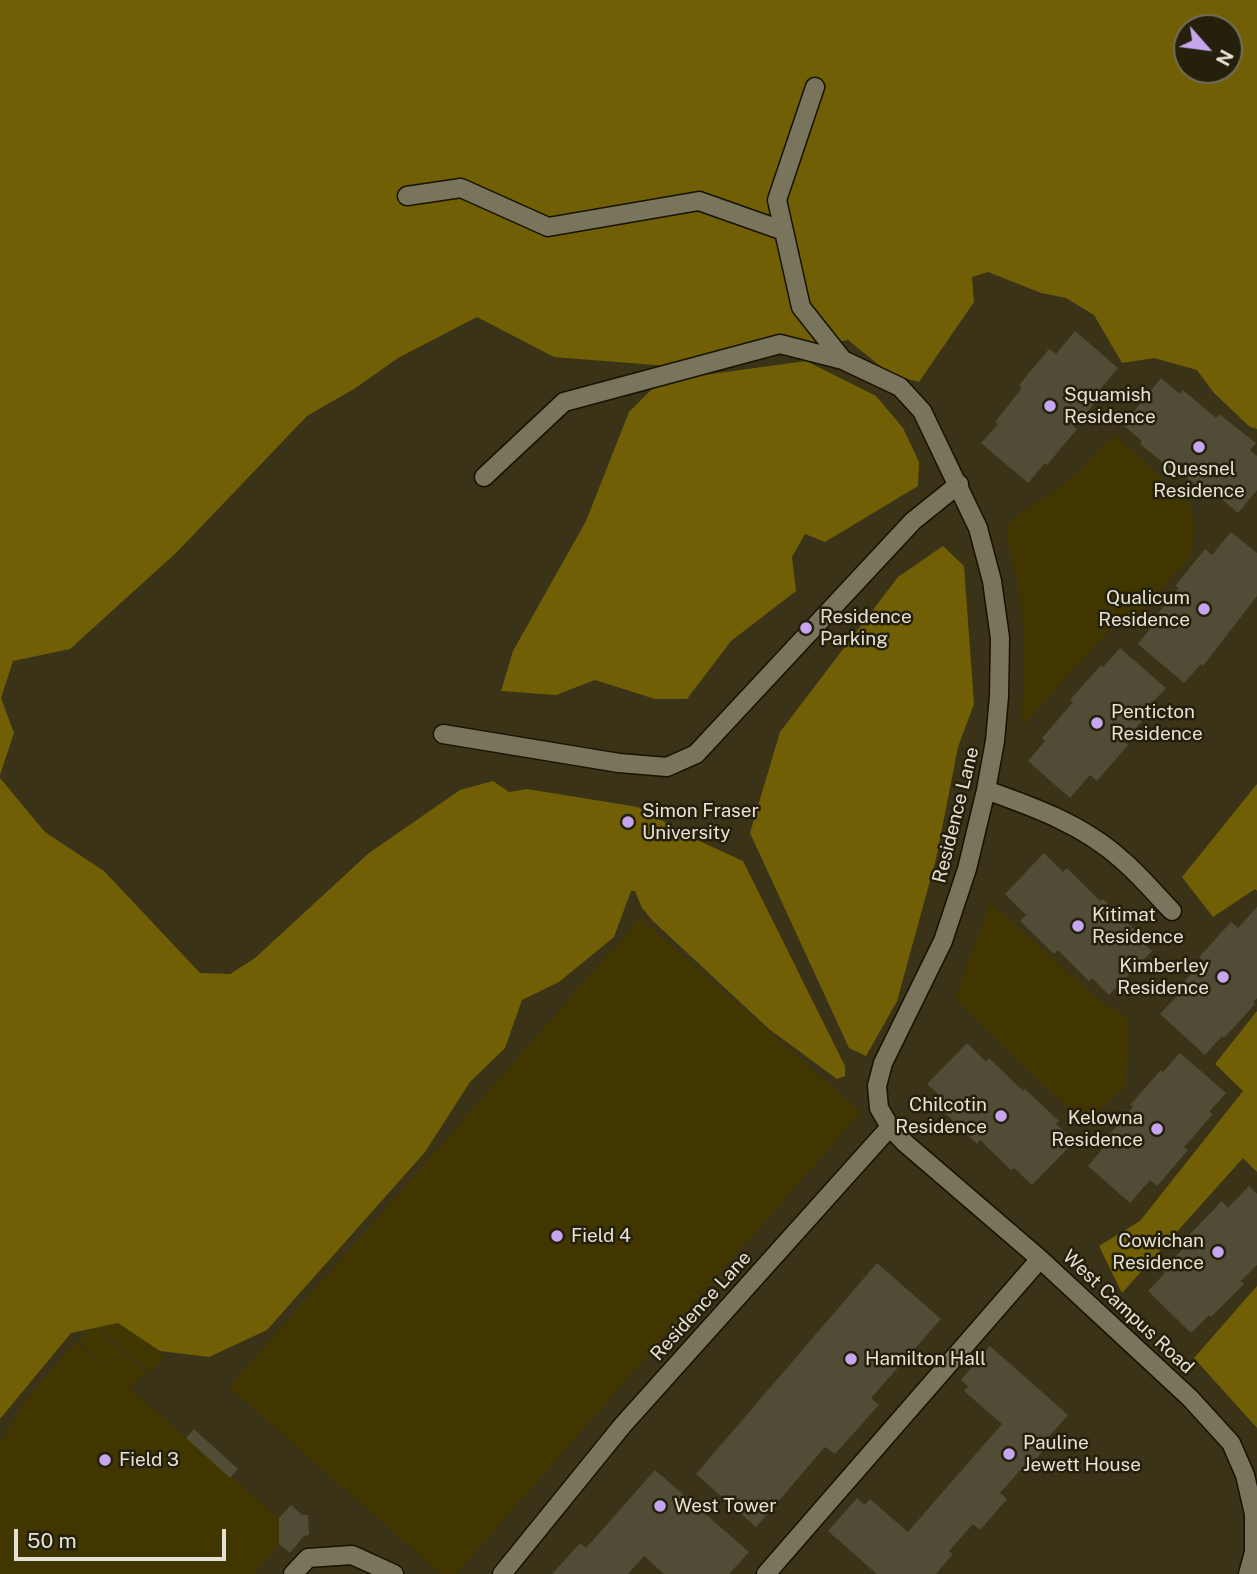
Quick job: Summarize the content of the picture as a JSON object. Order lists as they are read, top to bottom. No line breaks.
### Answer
{"streets":{"street":["Residence Lane","West Campus Road"]},"crossings":[["Residence Lane","West Campus Road"]],"places":["Squamish Residence","Quesnel Residence","Qualicum Residence","Residence Parking","Penticton Residence","Simon Fraser University","Kitimat Residence","Kimberley Residence","Chilcotin Residence","Kelowna Residence","Field 4","Cowichan Residence","Hamilton Hall","Pauline Jewett House","Field 3","West Tower"],"scale_bar":"50 m","north":"bottom right"}
